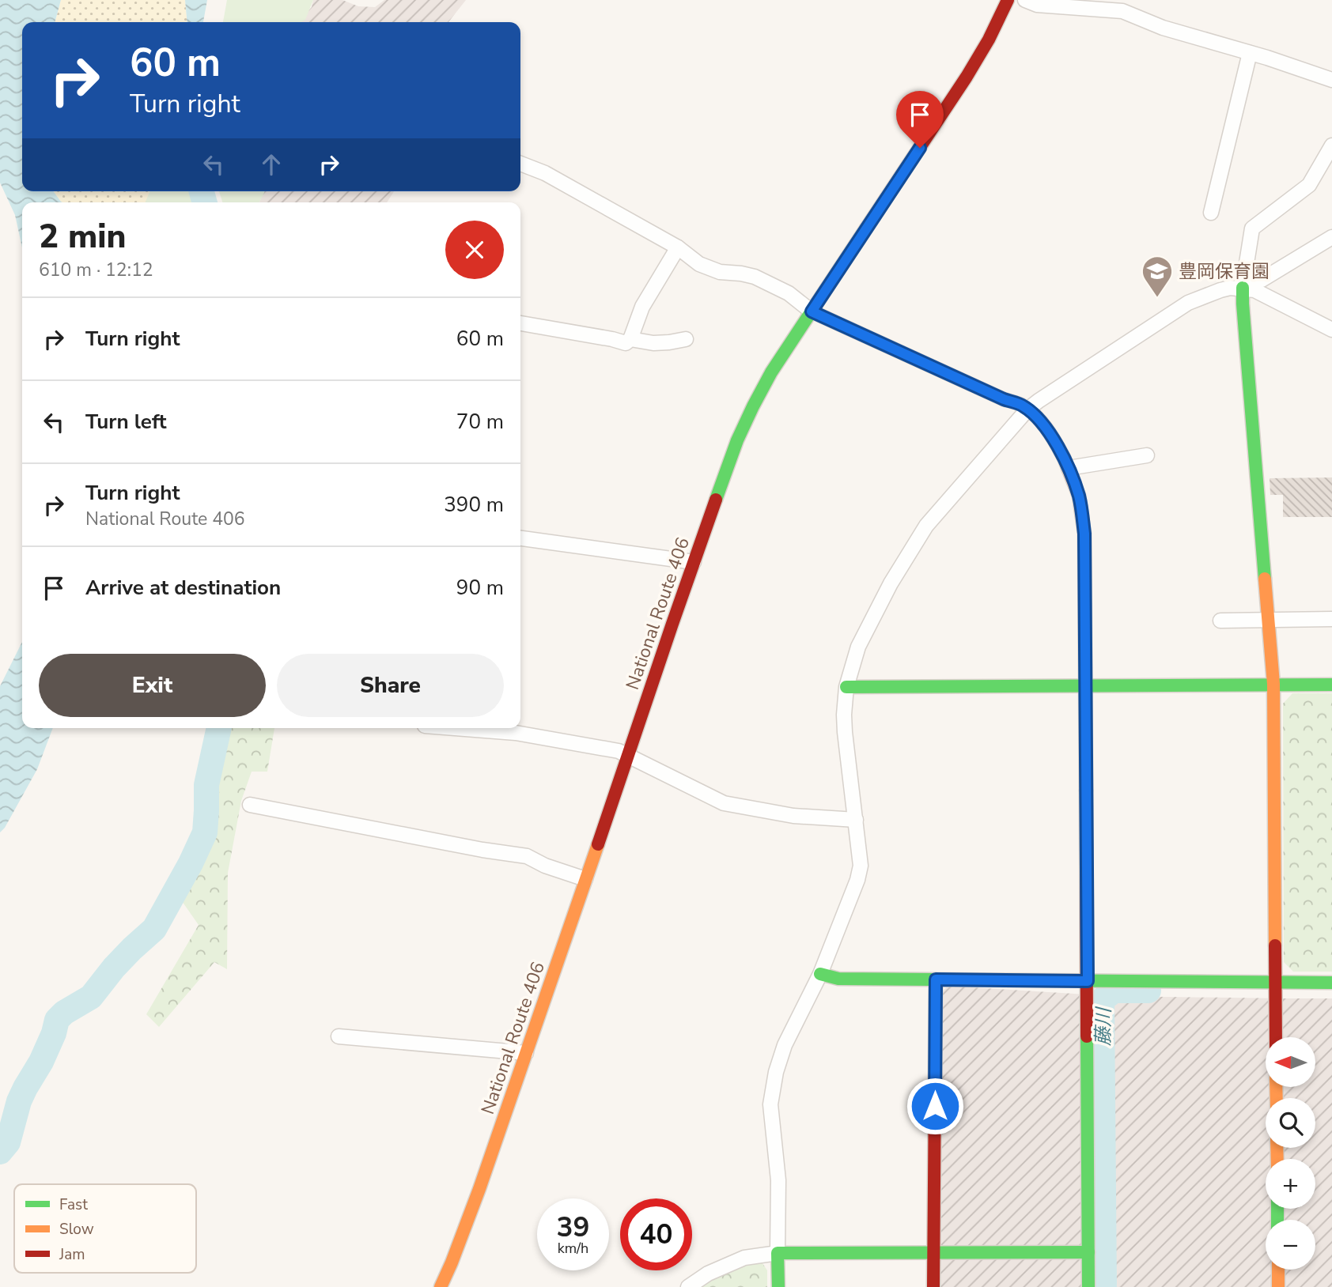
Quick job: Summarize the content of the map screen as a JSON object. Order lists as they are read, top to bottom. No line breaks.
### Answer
{"streets":{"main road":["National Route 406"]},"water":["藤川"],"places":{"school or university":["豊岡保育園"]},"legend":["Fast","Slow","Jam"],"north":"left","page":{"turn":["60 m","Turn right"],"heading":["2 min","610 m · 12:12"],"list":[{"name":"Turn right","value":"60 m"},{"name":"Turn left","value":"70 m"},{"name":"Turn right","note":"National Route 406","value":"390 m"},{"name":"Arrive at destination","value":"90 m"}],"buttons":["Exit","Share"],"map_buttons":["+","−"],"speed":"39 km/h","limit":"40"}}
